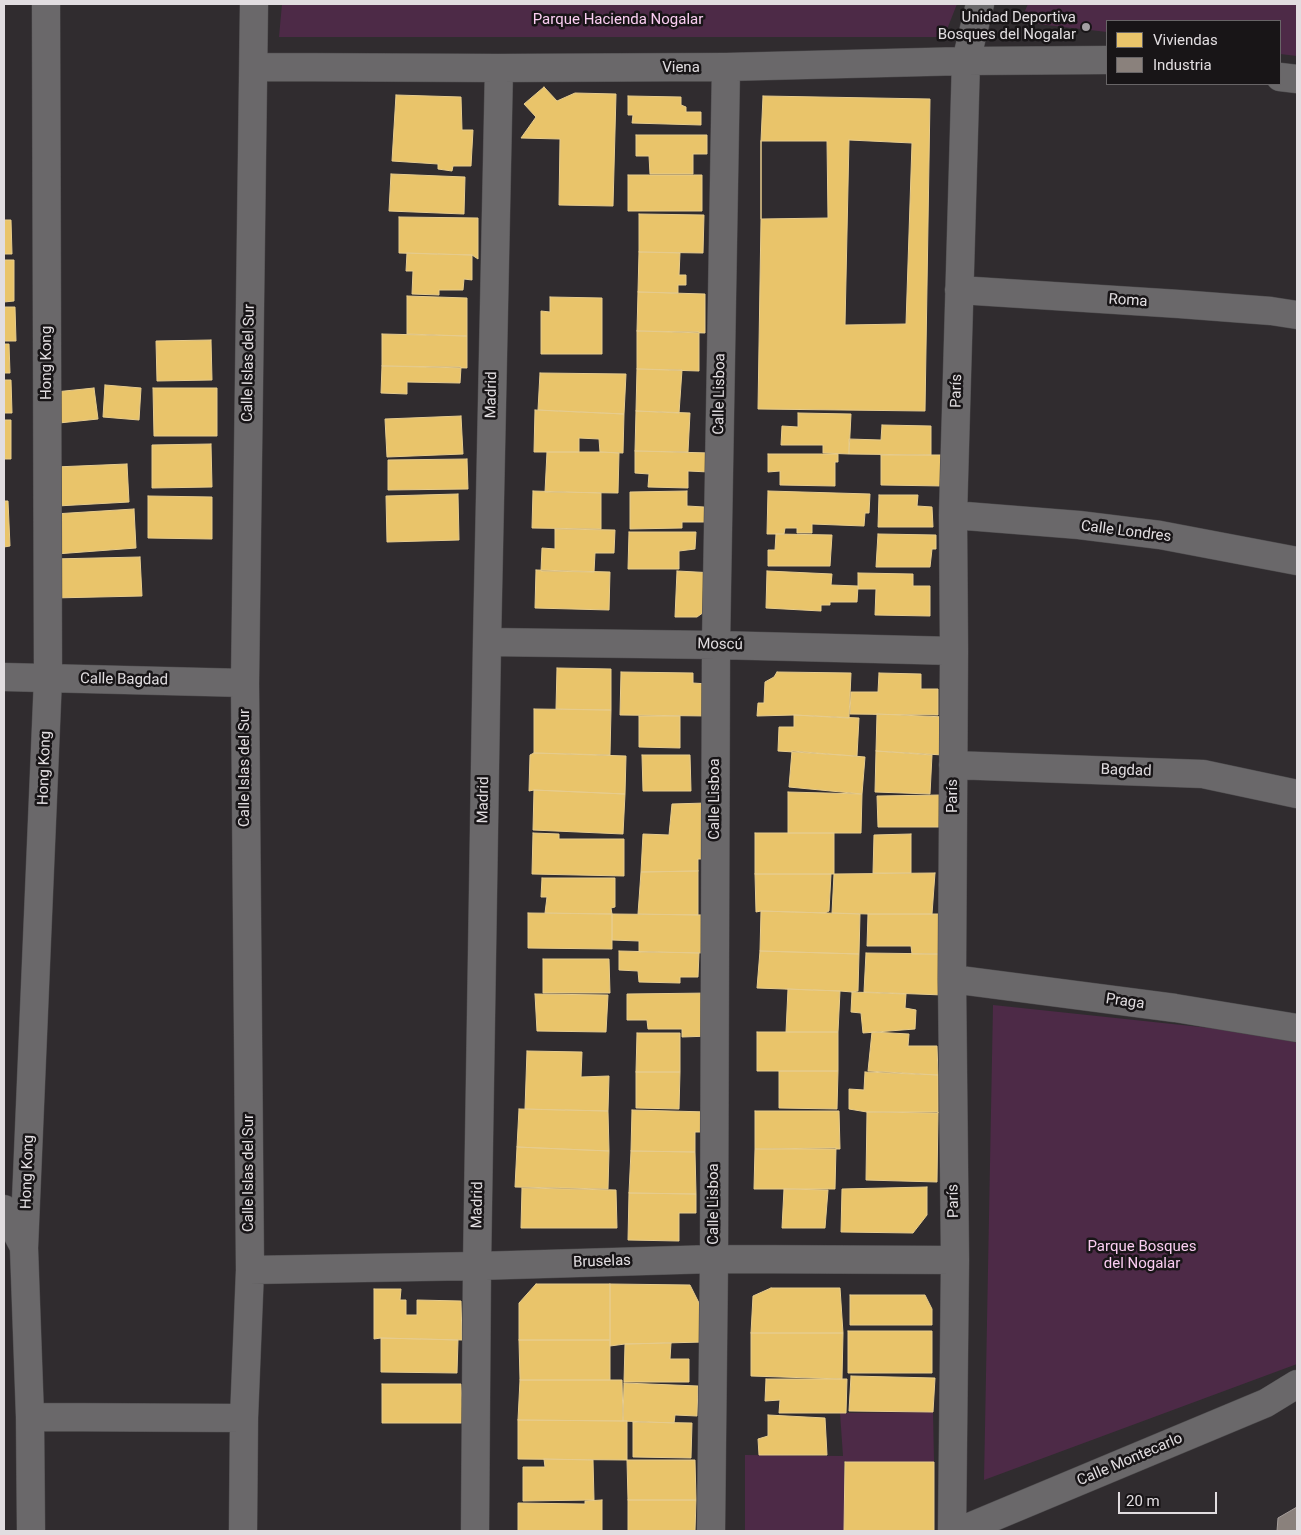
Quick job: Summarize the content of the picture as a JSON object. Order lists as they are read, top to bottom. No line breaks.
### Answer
{"streets":{"street":["Viena","Roma","Hong Kong","Calle Islas del Sur","París","Calle Lisboa","Madrid","Calle Londres","Moscú","Calle Bagdad","Bagdad","Praga","Bruselas","Calle Montecarlo"]},"crossings":[["Viena","Calle Islas del Sur"],["Viena","París"],["Viena","Calle Lisboa"],["Viena","Madrid"],["Roma","París"],["Hong Kong","Calle Bagdad"],["Calle Islas del Sur","Calle Bagdad"],["Calle Islas del Sur","Bruselas"],["París","Calle Londres"],["París","Moscú"],["París","Bagdad"],["París","Praga"],["París","Bruselas"],["Calle Lisboa","Moscú"],["Calle Lisboa","Bruselas"],["Madrid","Moscú"],["Madrid","Bruselas"]],"parks":["Parque Hacienda Nogalar","Parque Bosques del Nogalar"],"places":["Unidad Deportiva Bosques del Nogalar"],"legend":["Viviendas","Industria"],"scale_bar":"20 m"}
